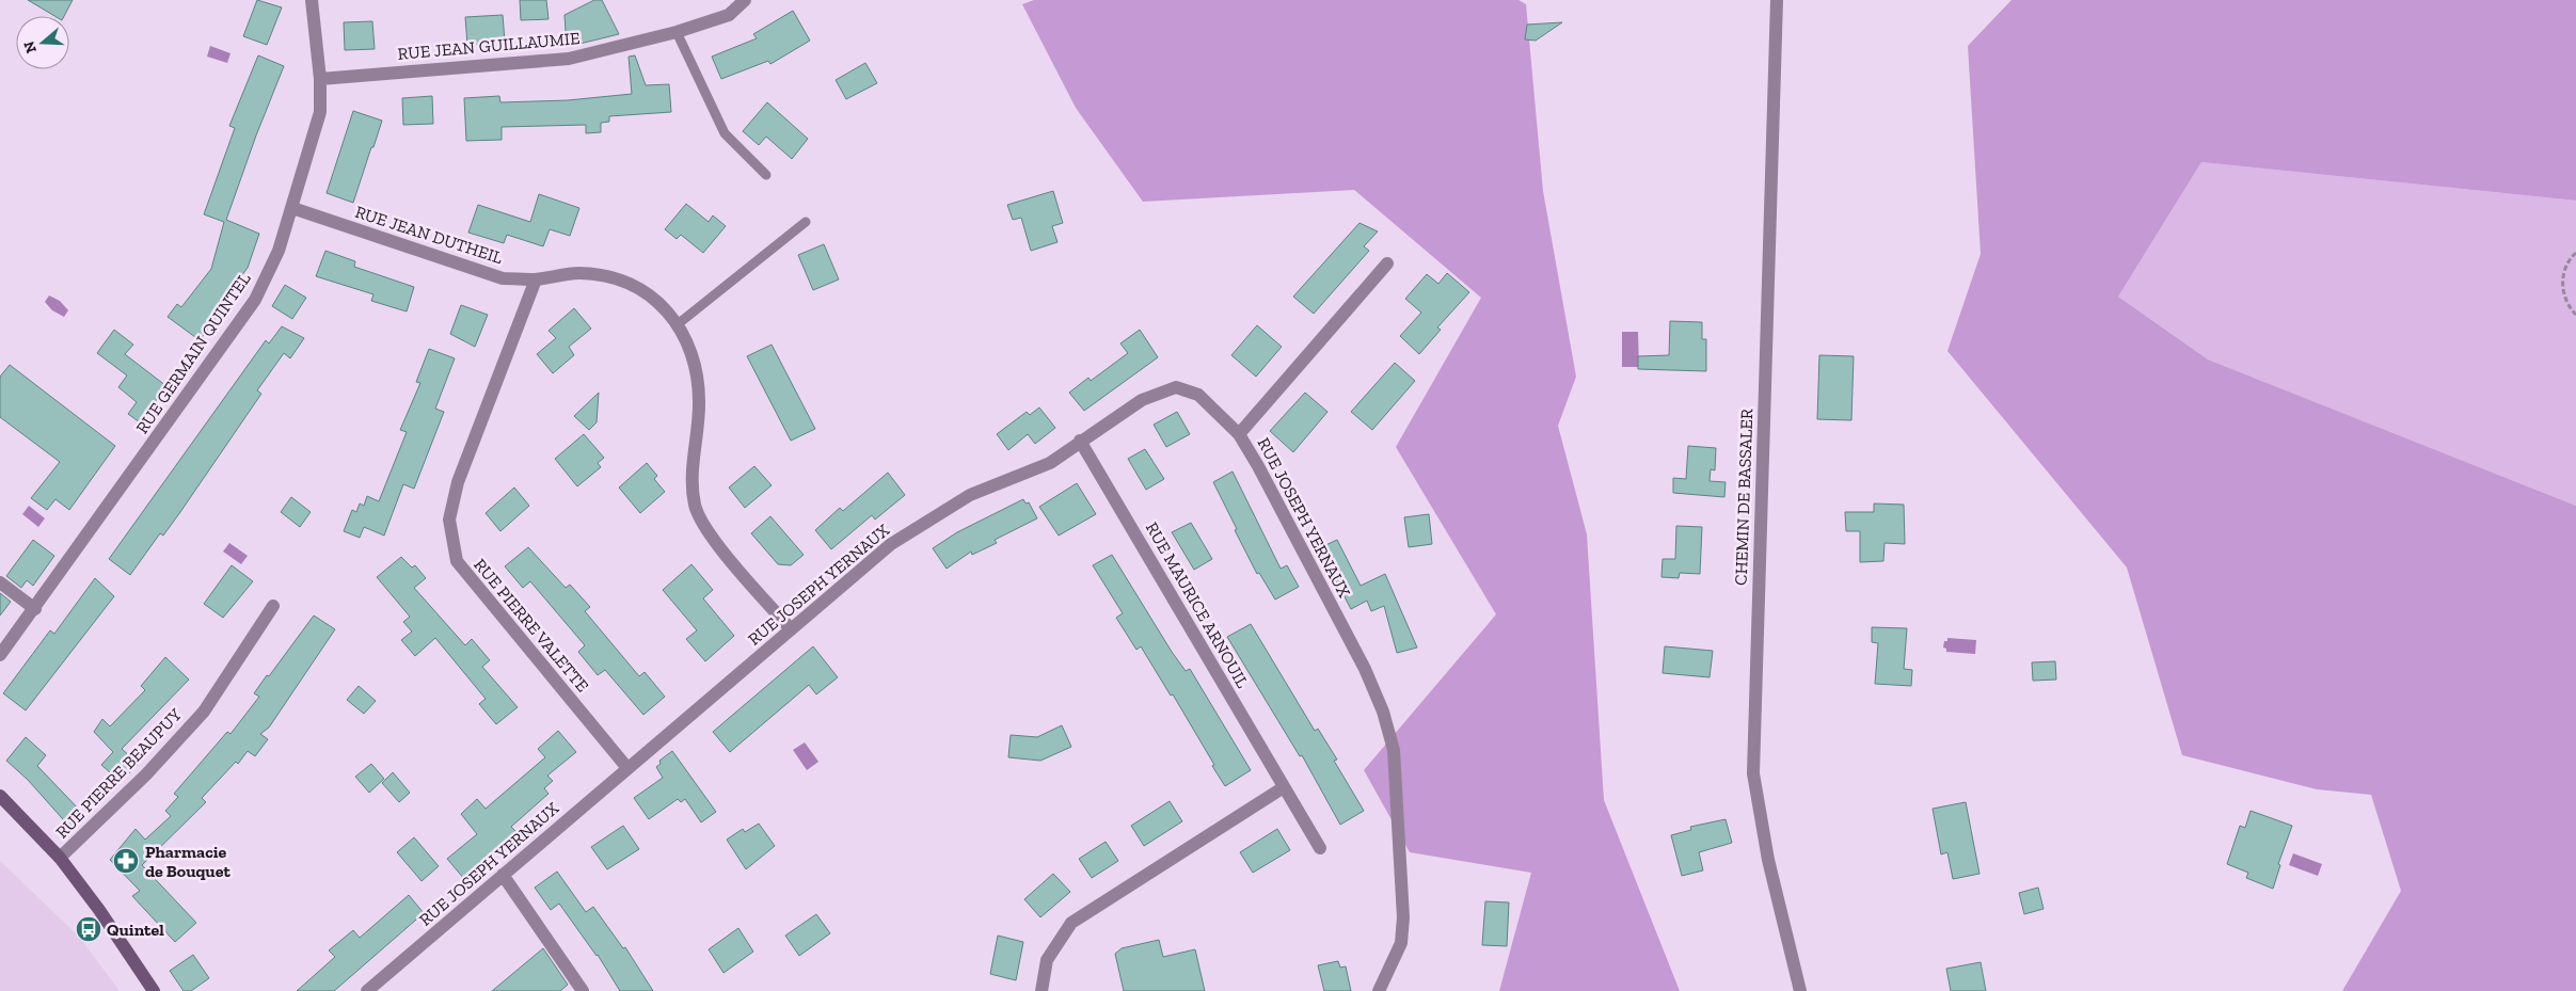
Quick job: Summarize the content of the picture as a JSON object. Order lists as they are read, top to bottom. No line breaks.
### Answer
{"streets":{"street":["RUE JEAN GUILLAUMIE","RUE JEAN DUTHEIL","RUE GERMAIN QUINTEL","CHEMIN DE BASSALER","RUE JOSEPH YERNAUX","RUE MAURICE ARNOUIL","RUE PIERRE VALETTE","RUE PIERRE BEAUPUY"]},"crossings":[["RUE JEAN GUILLAUMIE","RUE GERMAIN QUINTEL"],["RUE JEAN DUTHEIL","RUE GERMAIN QUINTEL"],["RUE JEAN DUTHEIL","RUE JOSEPH YERNAUX"],["RUE JEAN DUTHEIL","RUE PIERRE VALETTE"],["RUE JOSEPH YERNAUX","RUE MAURICE ARNOUIL"],["RUE JOSEPH YERNAUX","RUE PIERRE VALETTE"]],"places":{"pharmacy":["Pharmacie de Bouquet"],"bus stop":["Quintel"]},"north":"left"}
